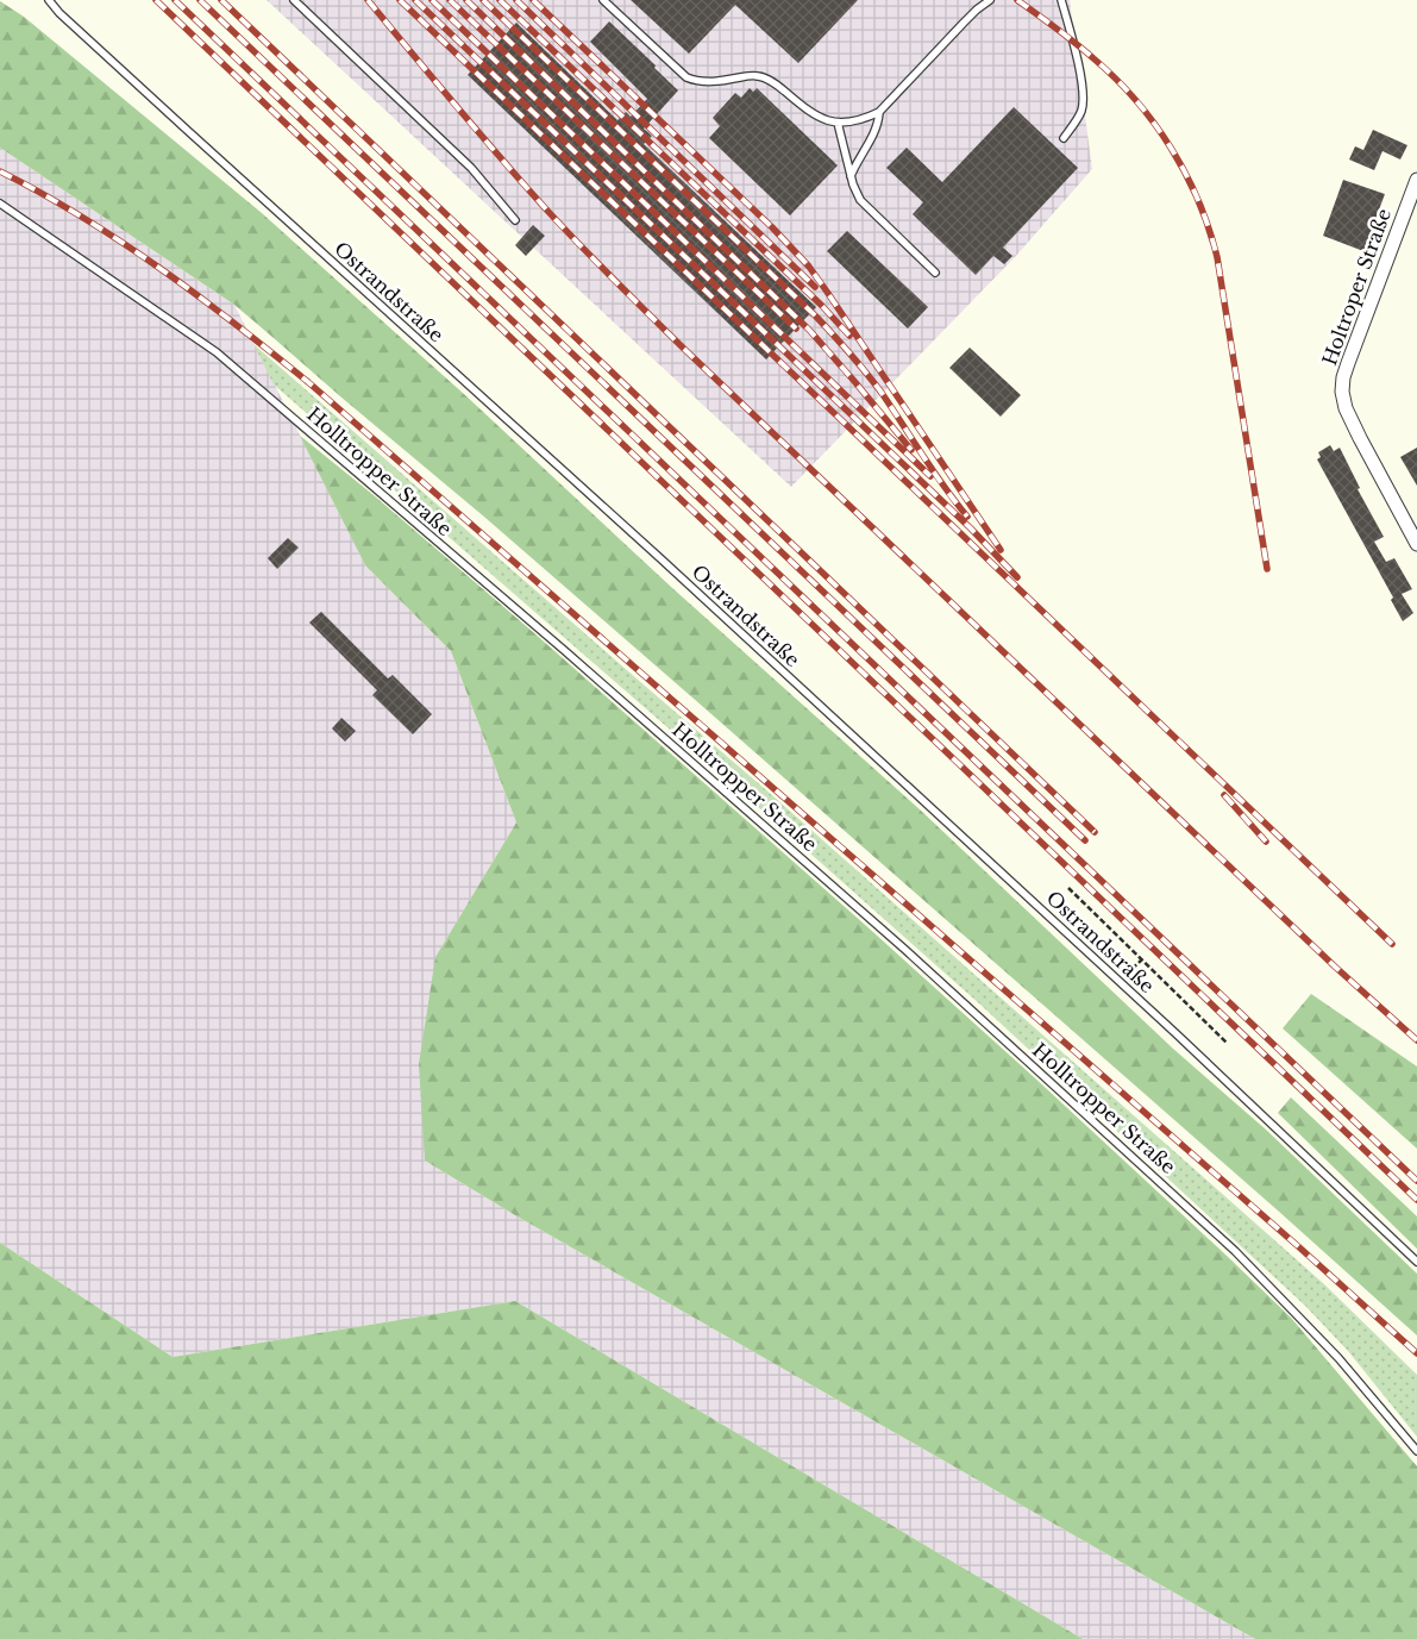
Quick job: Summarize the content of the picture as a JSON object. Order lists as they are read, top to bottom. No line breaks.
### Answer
{"streets":{"street":["Holtroper Straße"],"lane":["Ostrandstraße","Holltropper Straße"]}}
